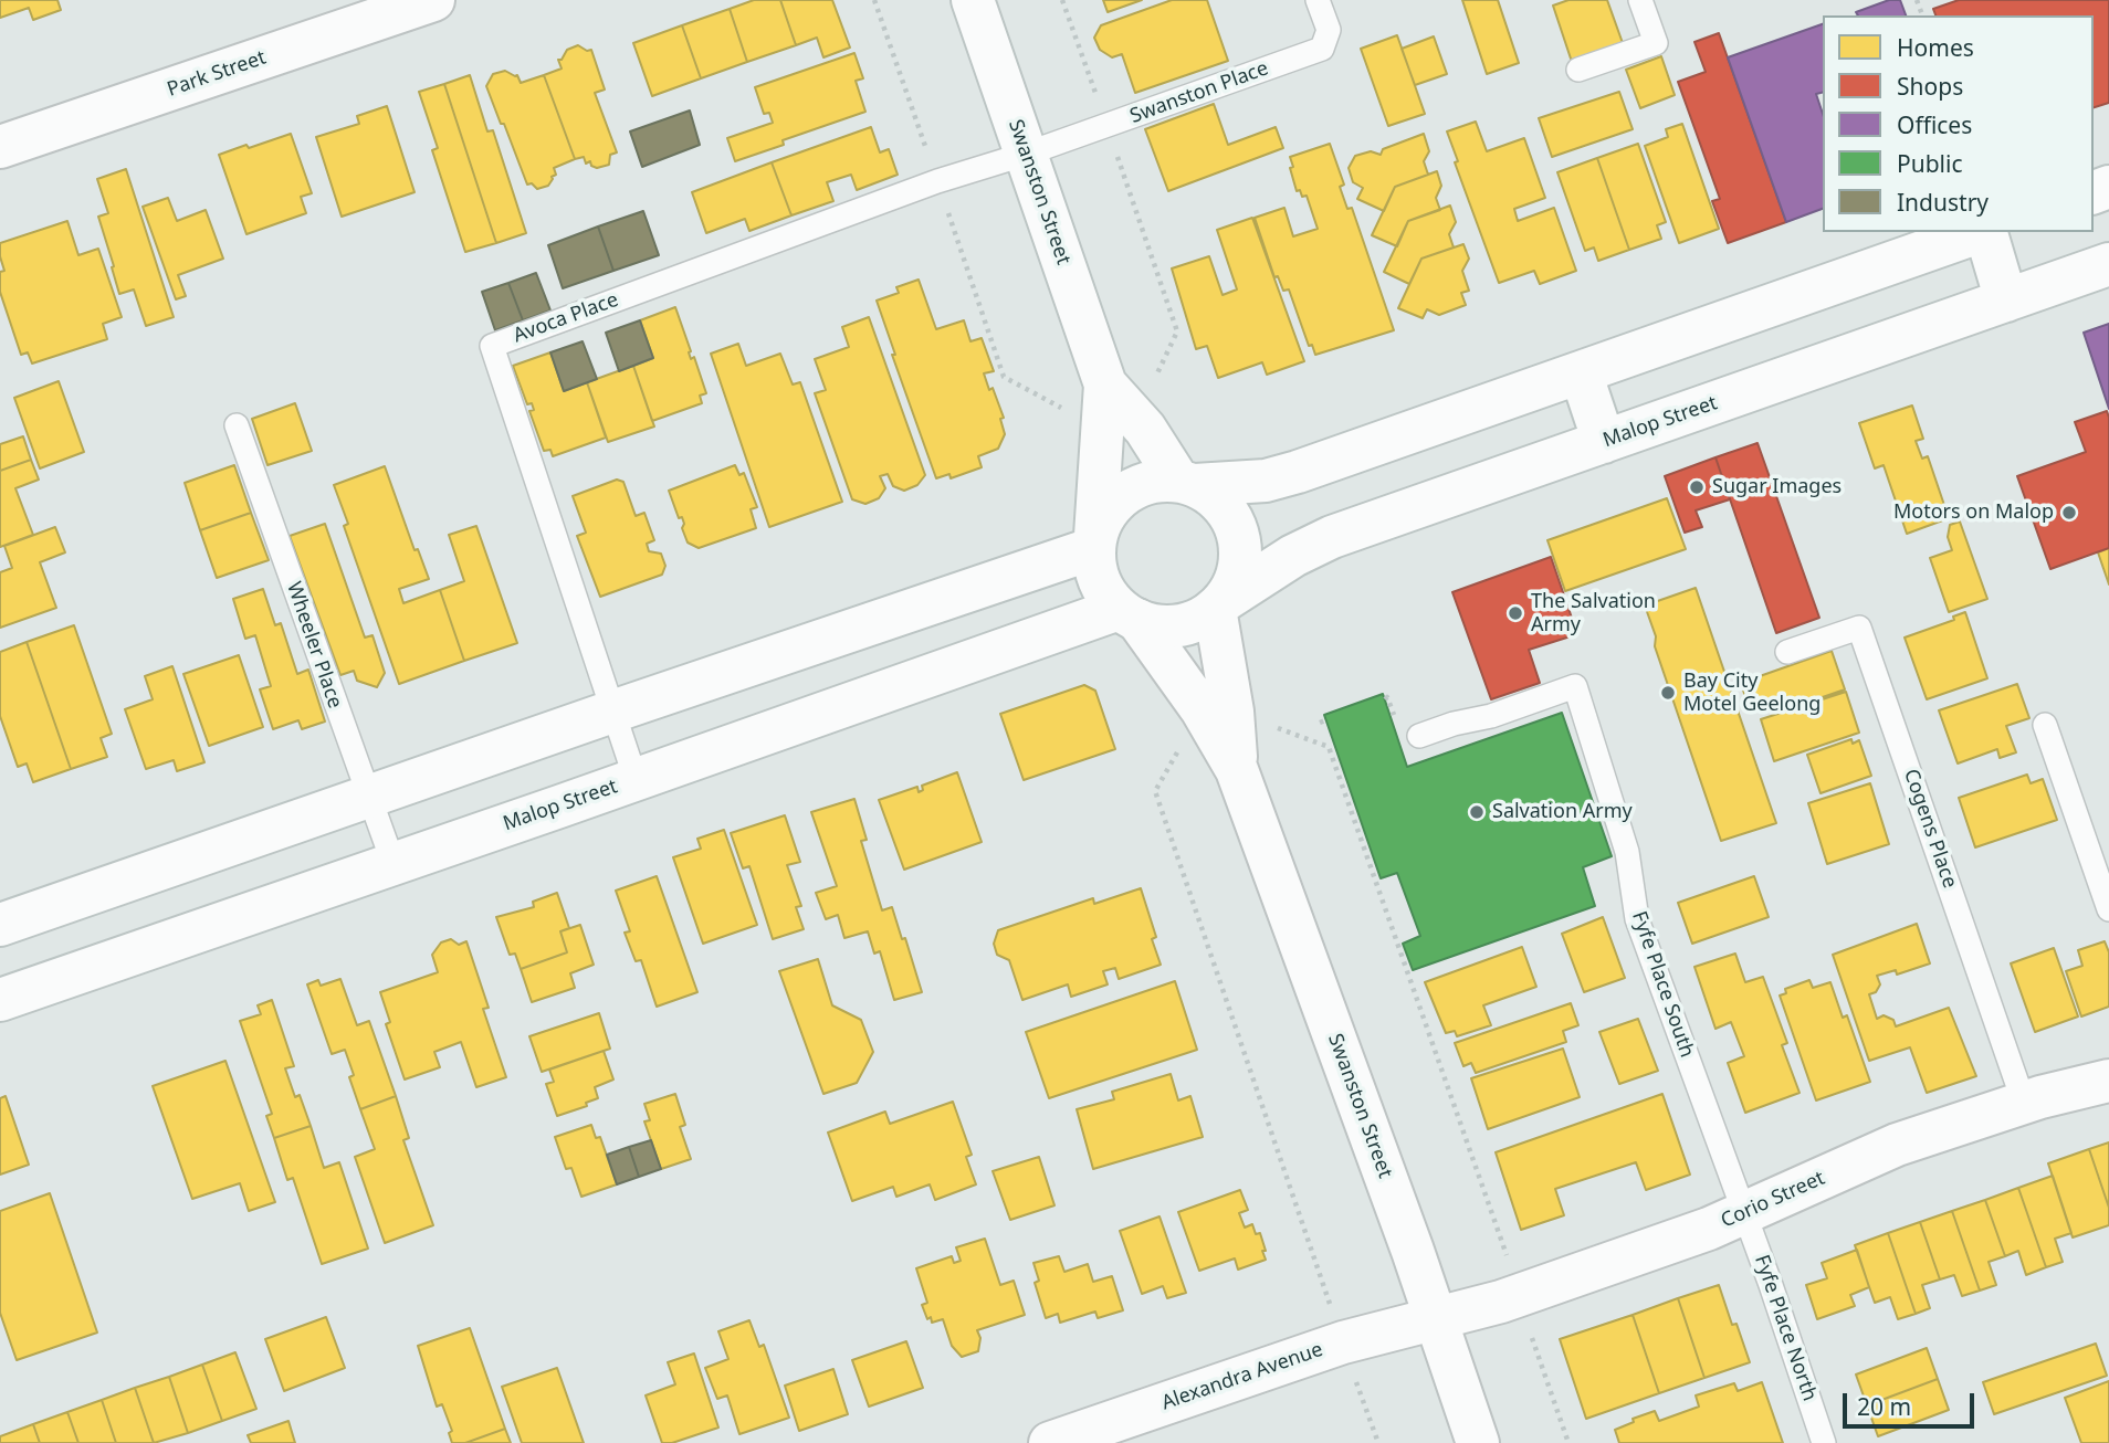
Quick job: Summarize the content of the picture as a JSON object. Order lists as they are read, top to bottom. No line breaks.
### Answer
{"streets":{"street":["Park Street","Swanston Street","Malop Street","Corio Street","Alexandra Avenue"],"lane":["Swanston Place","Avoca Place","Wheeler Place","Cogens Place","Fyfe Place South","Fyfe Place North"]},"crossings":[["Swanston Place","Swanston Street"],["Swanston Place","Avoca Place"],["Swanston Street","Avoca Place"],["Swanston Street","Malop Street"],["Swanston Street","Corio Street"],["Swanston Street","Alexandra Avenue"],["Avoca Place","Malop Street"],["Malop Street","Wheeler Place"],["Cogens Place","Corio Street"],["Fyfe Place South","Corio Street"],["Fyfe Place South","Fyfe Place North"],["Corio Street","Fyfe Place North"],["Corio Street","Alexandra Avenue"]],"places":["Sugar Images","Motors on Malop","The Salvation Army","Bay City Motel Geelong","Salvation Army"],"legend":["Homes","Shops","Offices","Public","Industry"],"scale_bar":"20 m"}
